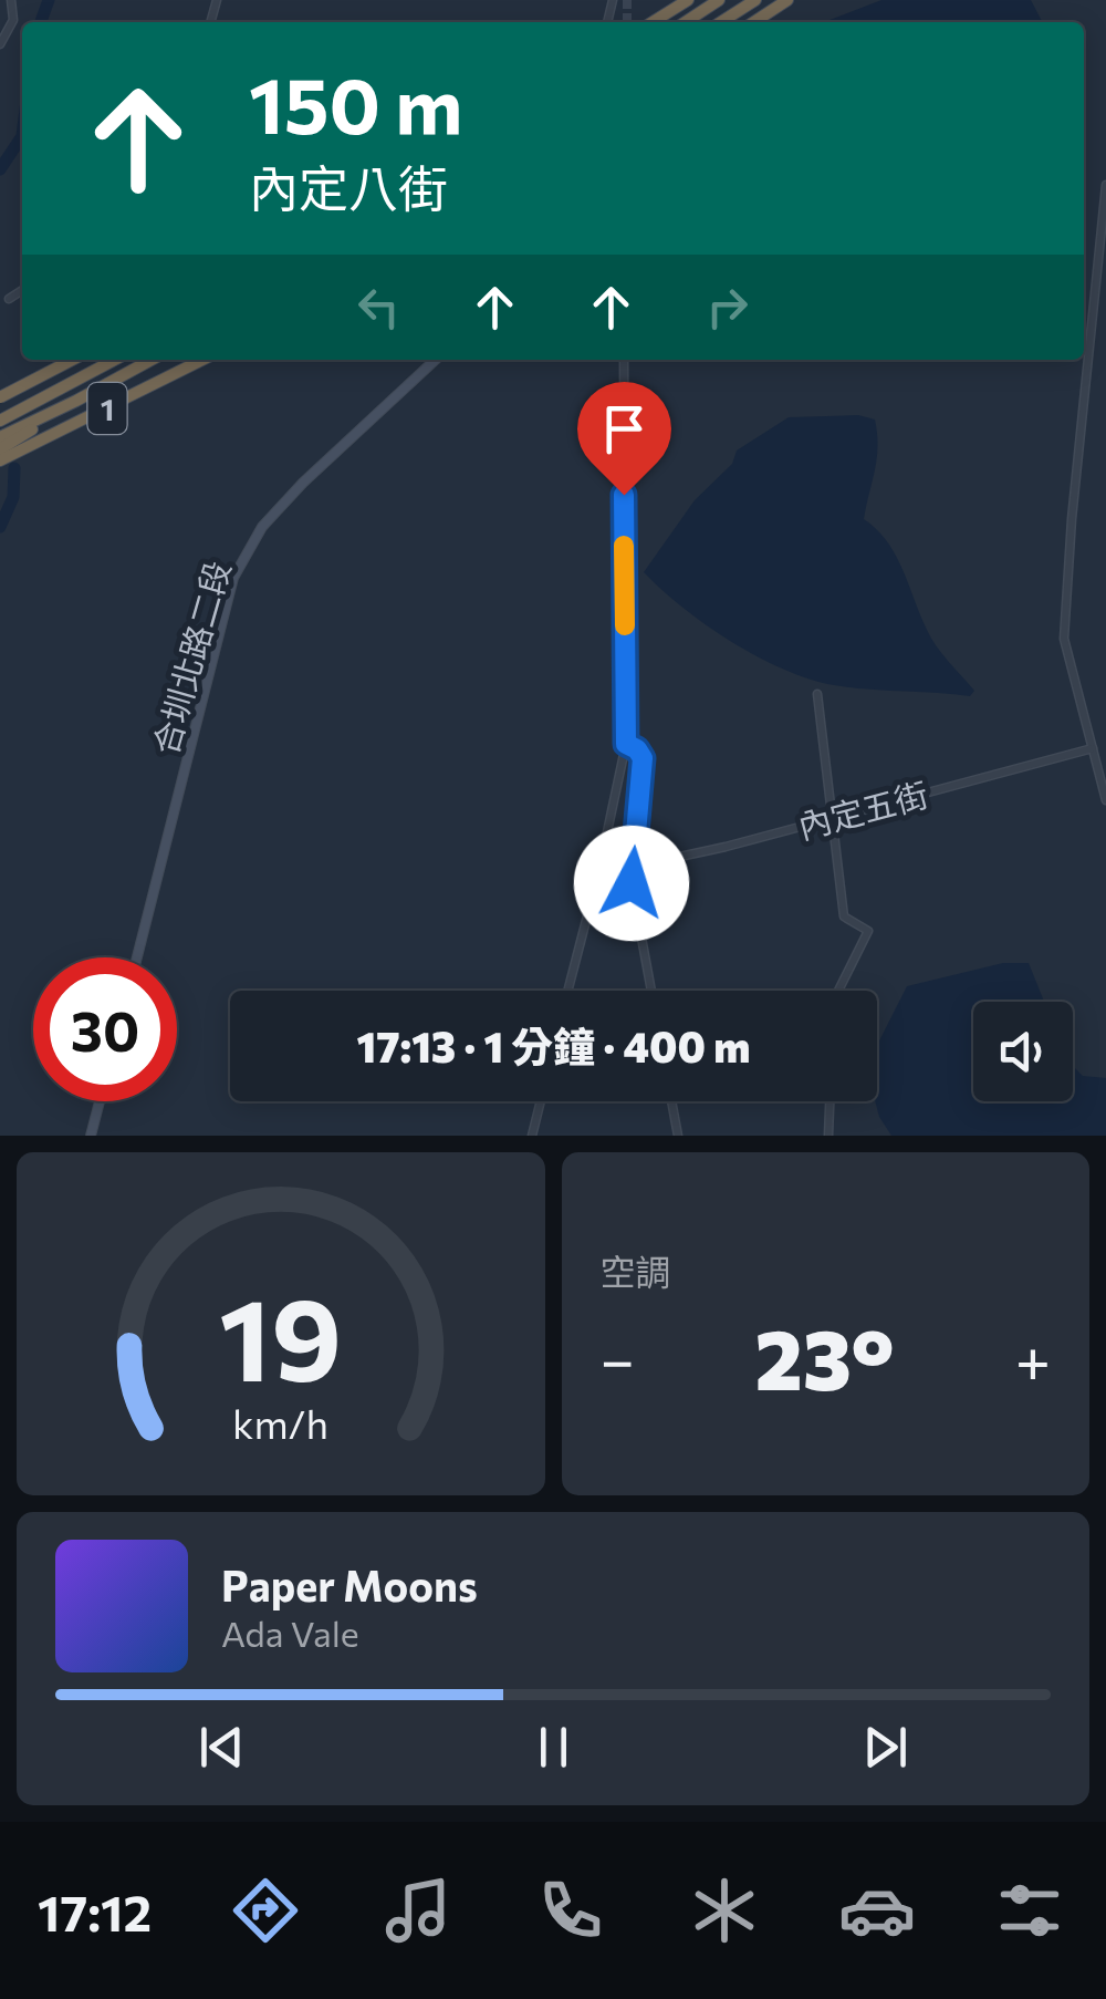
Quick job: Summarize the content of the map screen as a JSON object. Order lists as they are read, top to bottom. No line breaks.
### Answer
{"streets":{"highway":["1"],"street":["合圳北路二段","內定五街"]},"page":{"turn":["150 m","內定八街"],"limit":"30","trip":"17:13 · 1 分鐘 · 400 m","tile":"空調","heat":["−","23°","+"],"song":["Paper Moons","Ada Vale"],"tabs":"17:12","gauge":["19","km/h"]}}
